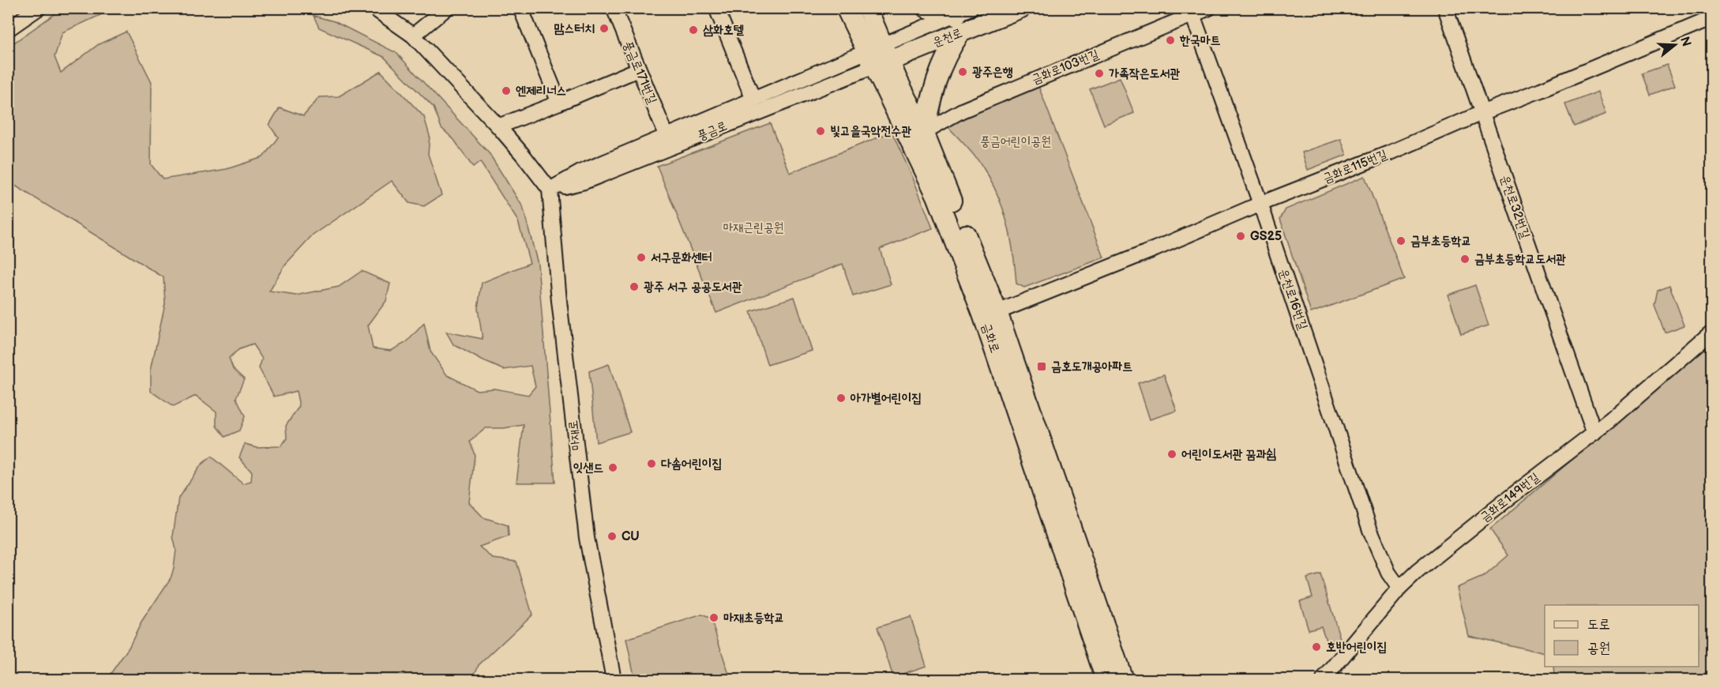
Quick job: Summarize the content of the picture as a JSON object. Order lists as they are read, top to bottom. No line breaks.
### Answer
{"streets":{"main road":["운천로","금화로"],"street":["금화로103번길","풍금로171번길","풍금로","금화로115번길","운천로32번길","운천로16번길","마재로","금화로149번길"]},"crossings":[["운천로","풍금로"],["운천로","금화로"],["금화로103번길","운천로16번길"],["금화로103번길","금화로"],["풍금로171번길","풍금로"],["풍금로","금화로"],["풍금로","마재로"],["금화로115번길","운천로32번길"],["금화로115번길","운천로16번길"],["금화로115번길","금화로"],["운천로32번길","금화로149번길"],["운천로16번길","금화로149번길"]],"parks":["풍금어린이공원","마재근린공원"],"places":{"other":["맘스터치","삼화호텔","한국마트","광주은행","가족작은도서관","엔제리너스","빛고을국악전수관","GS25","금부초등학교","서구문화센터","금부초등학교도서관","광주 서구 공공도서관","아가별어린이집","어린이도서관 꿈과쉼","다솜어린이집","잇샌드","CU","마재초등학교","호반어린이집"],"transit":["금호도개공아파트"]},"legend":["도로","공원"],"north":"right"}
